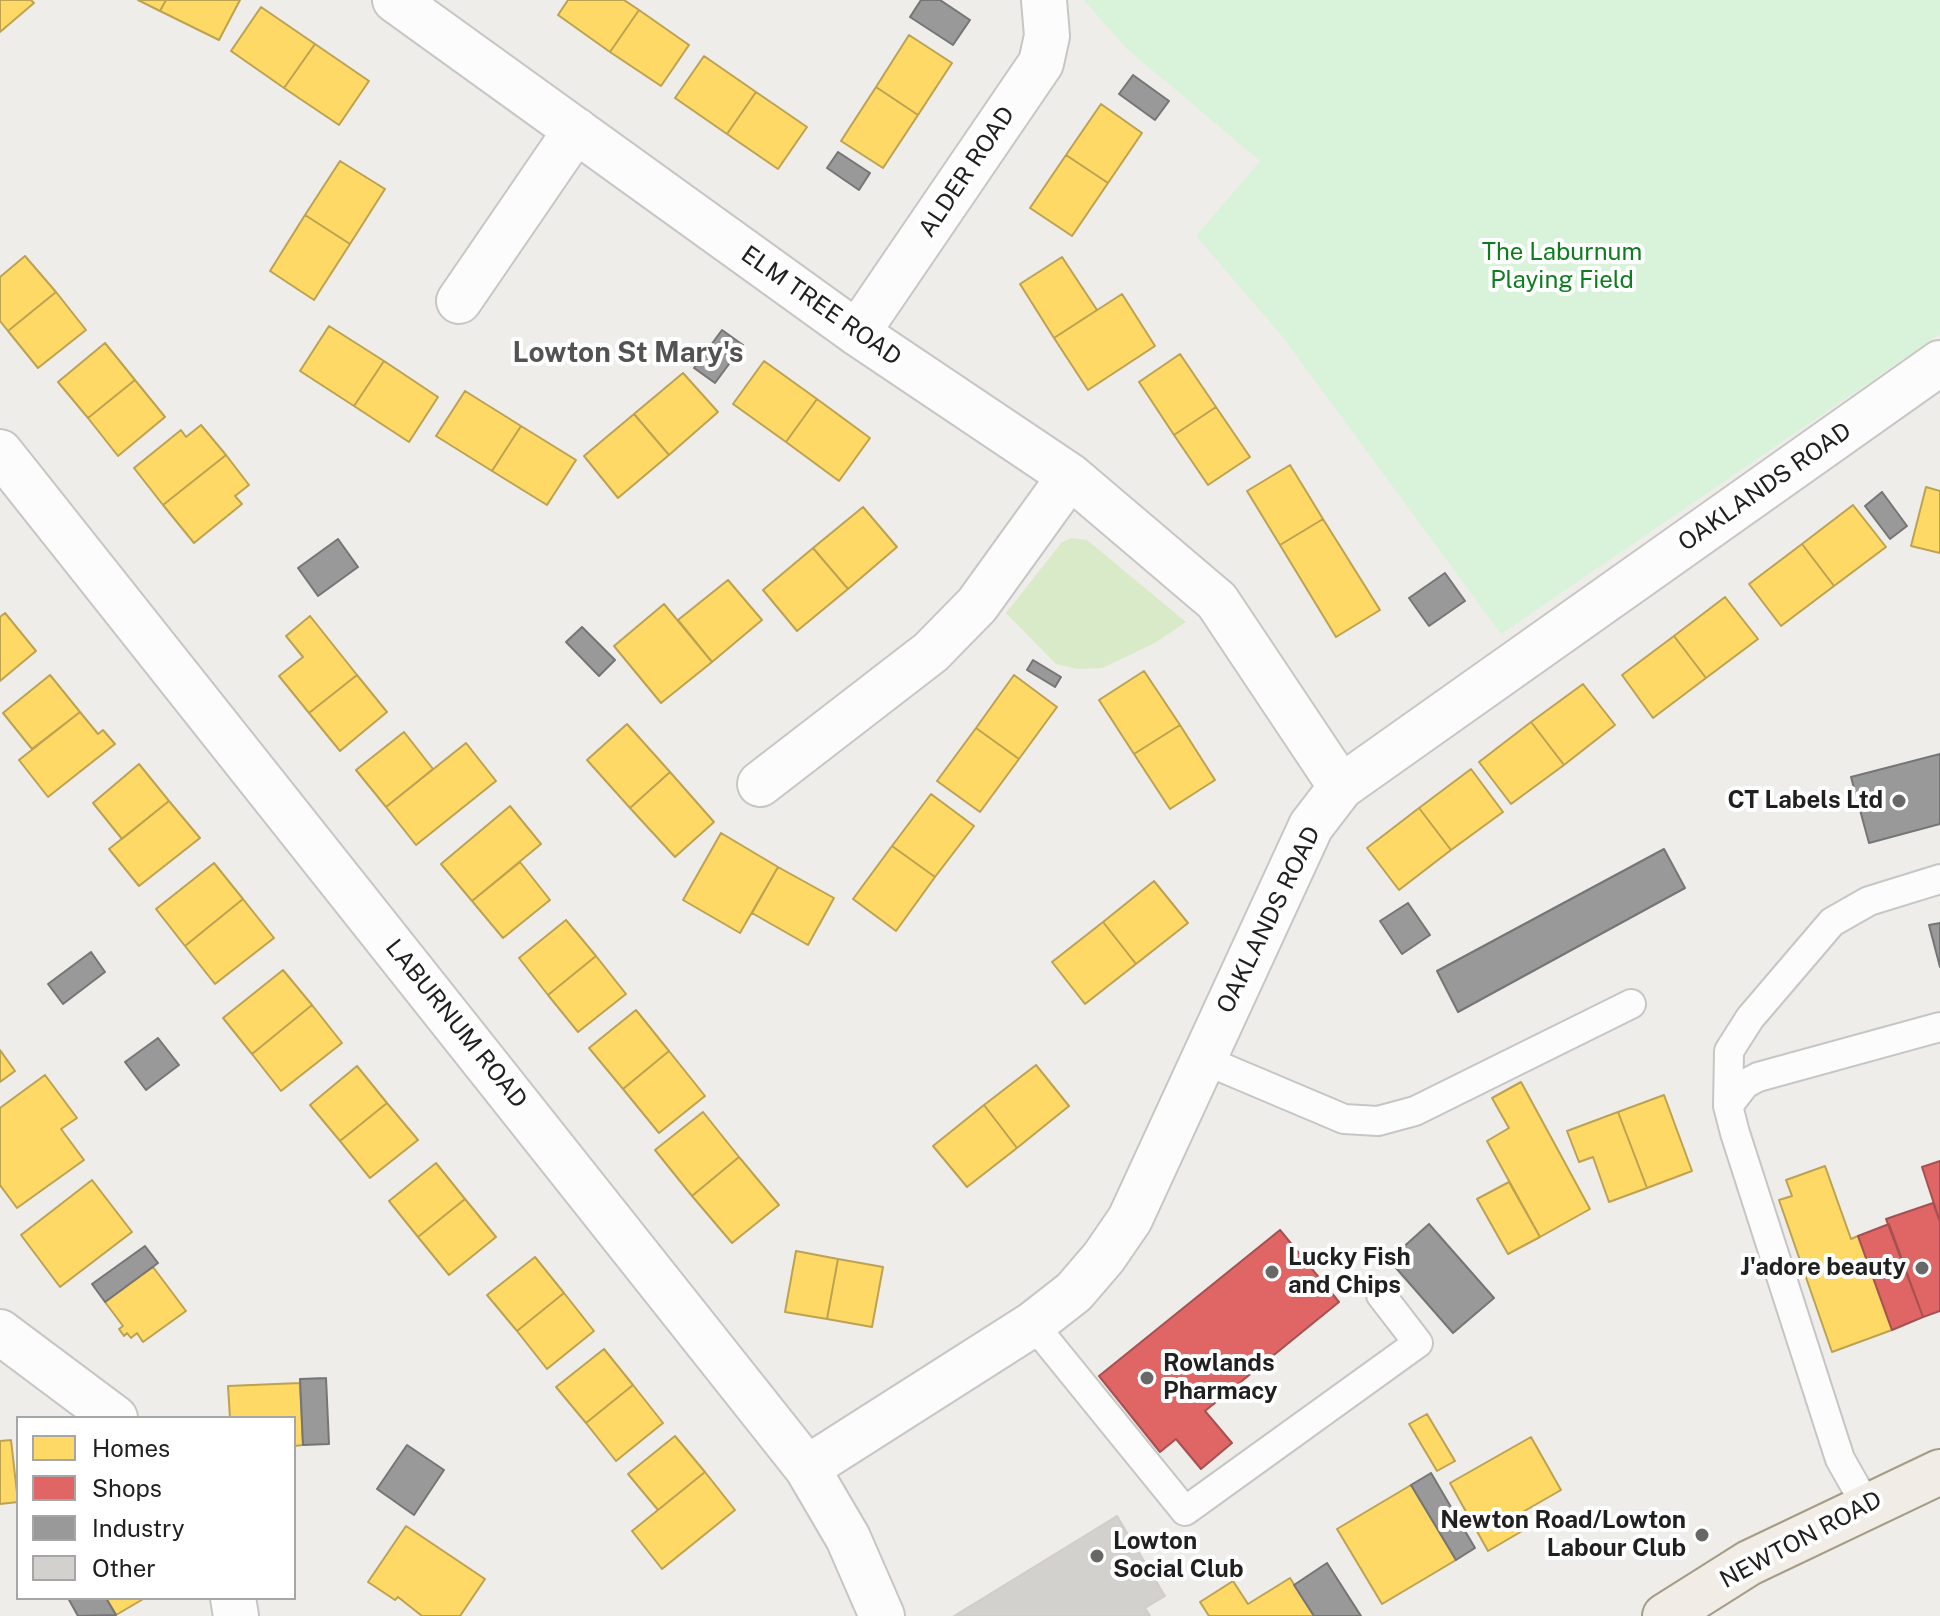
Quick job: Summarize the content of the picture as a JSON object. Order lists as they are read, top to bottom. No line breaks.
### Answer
{"streets":{"main road":["NEWTON ROAD"],"street":["ALDER ROAD","ELM TREE ROAD","OAKLANDS ROAD","LABURNUM ROAD"]},"crossings":[["ALDER ROAD","ELM TREE ROAD"],["ELM TREE ROAD","OAKLANDS ROAD"],["OAKLANDS ROAD","LABURNUM ROAD"]],"districts":["Lowton St Mary's"],"parks":["The Laburnum Playing Field"],"places":["CT Labels Ltd","J'adore beauty","Lucky Fish and Chips","Rowlands Pharmacy","Newton Road/Lowton Labour Club","Lowton Social Club"],"legend":["Homes","Shops","Industry","Other"]}
